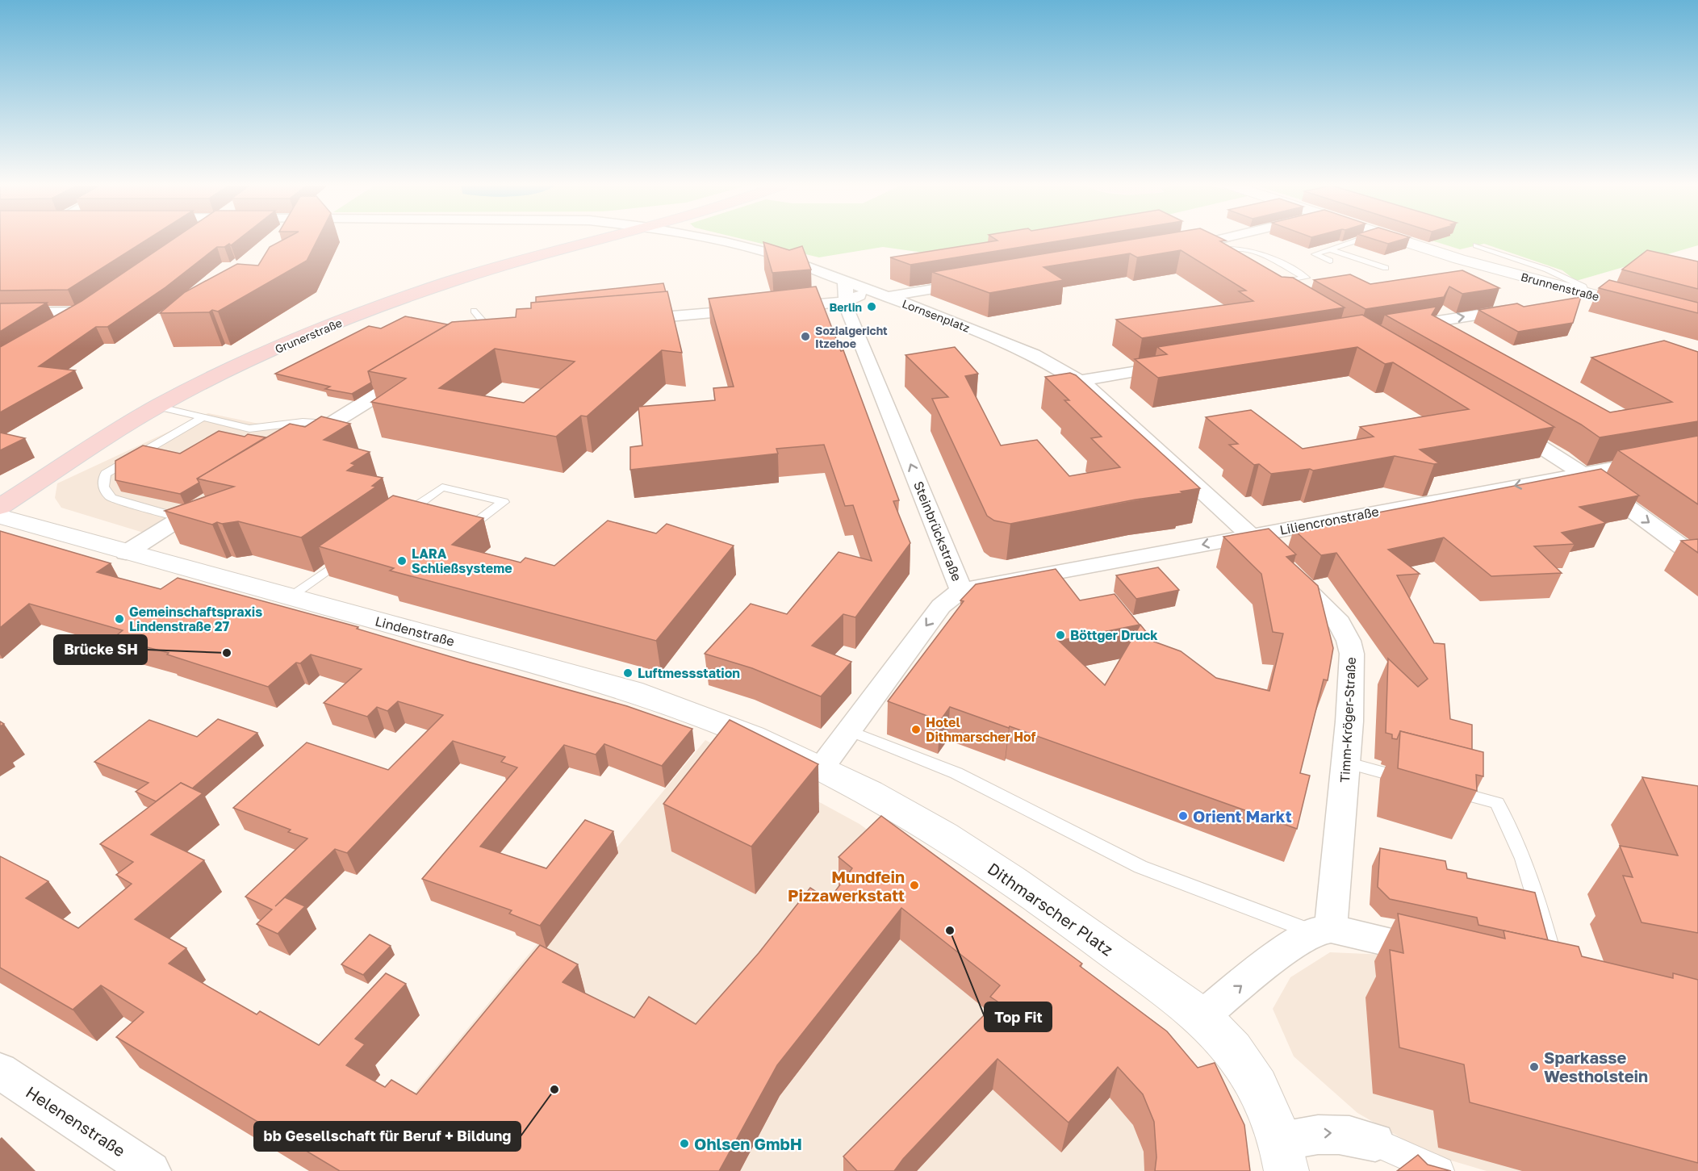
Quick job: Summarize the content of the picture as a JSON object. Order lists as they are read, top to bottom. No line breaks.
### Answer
{"streets":{"main road":["Brunnenstraße","Grunerstraße","Lindenstraße","Dithmarscher Platz"],"street":["Lornsenplatz","Liliencronstraße","Steinbrückstraße","Timm-Kröger-Straße","Helenenstraße"]},"crossings":[["Lornsenplatz","Timm-Kröger-Straße"],["Liliencronstraße","Steinbrückstraße"],["Liliencronstraße","Timm-Kröger-Straße"],["Steinbrückstraße","Lindenstraße"],["Steinbrückstraße","Dithmarscher Platz"],["Lindenstraße","Dithmarscher Platz"]],"places":["Berlin","Sozialgericht Itzehoe","LARA Schließsysteme","Gemeinschaftspraxis Lindenstraße 27","Böttger Druck","Brücke SH","Luftmessstation","Hotel Dithmarscher Hof","Orient Markt","Mundfein Pizzawerkstatt","Top Fit","Sparkasse Westholstein","bb Gesellschaft für Beruf + Bildung","Ohlsen GmbH"]}
